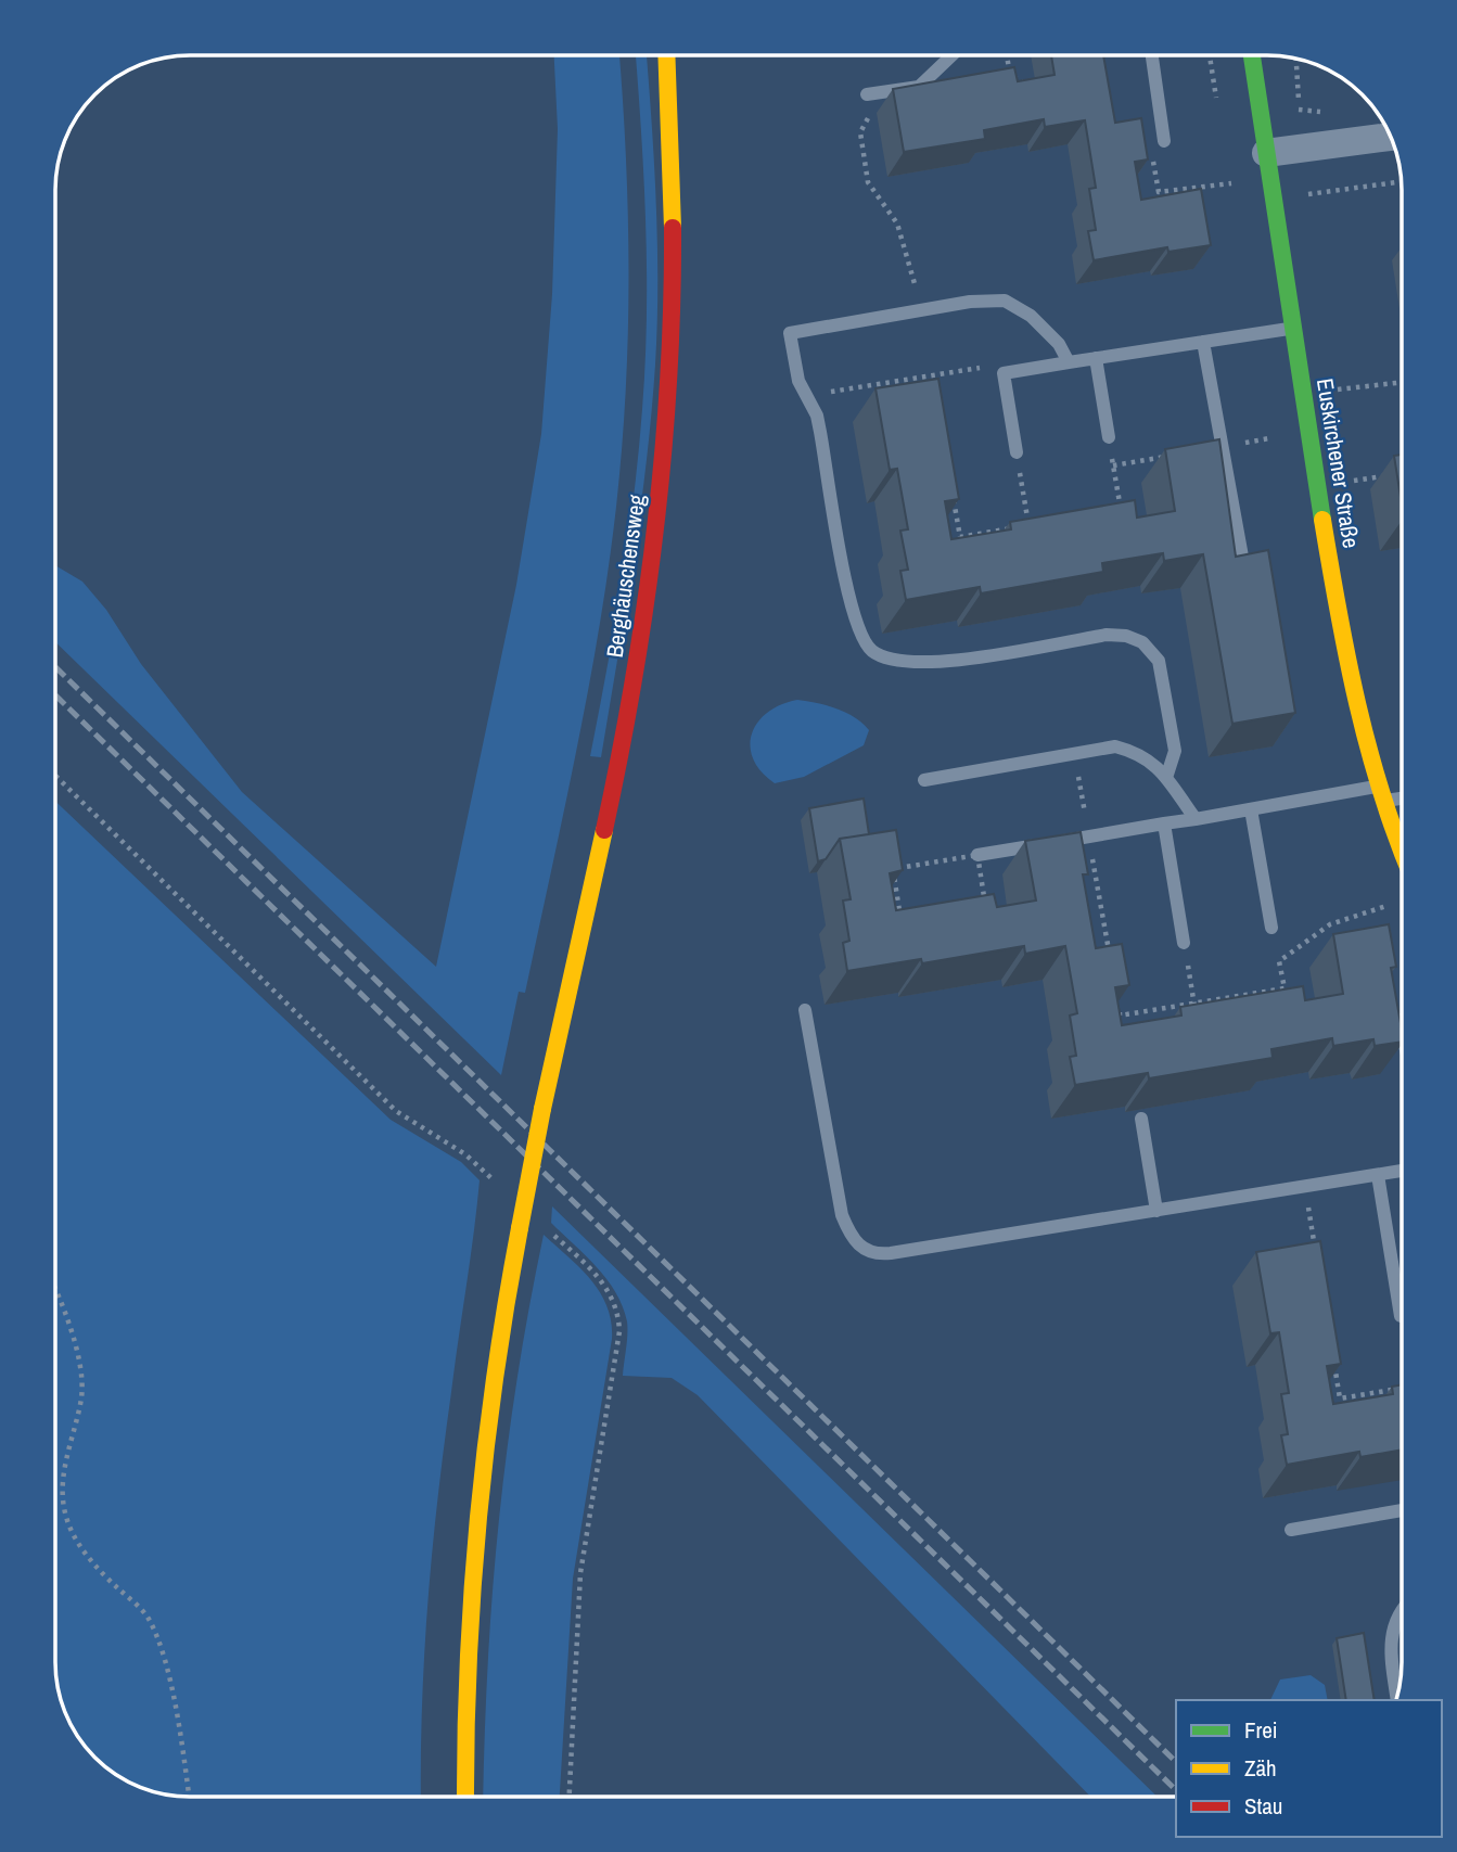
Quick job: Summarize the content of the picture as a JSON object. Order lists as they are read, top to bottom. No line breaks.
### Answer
{"streets":{"main road":["Euskirchener Straße","Berghäuschensweg"]},"legend":["Frei","Zäh","Stau"]}
